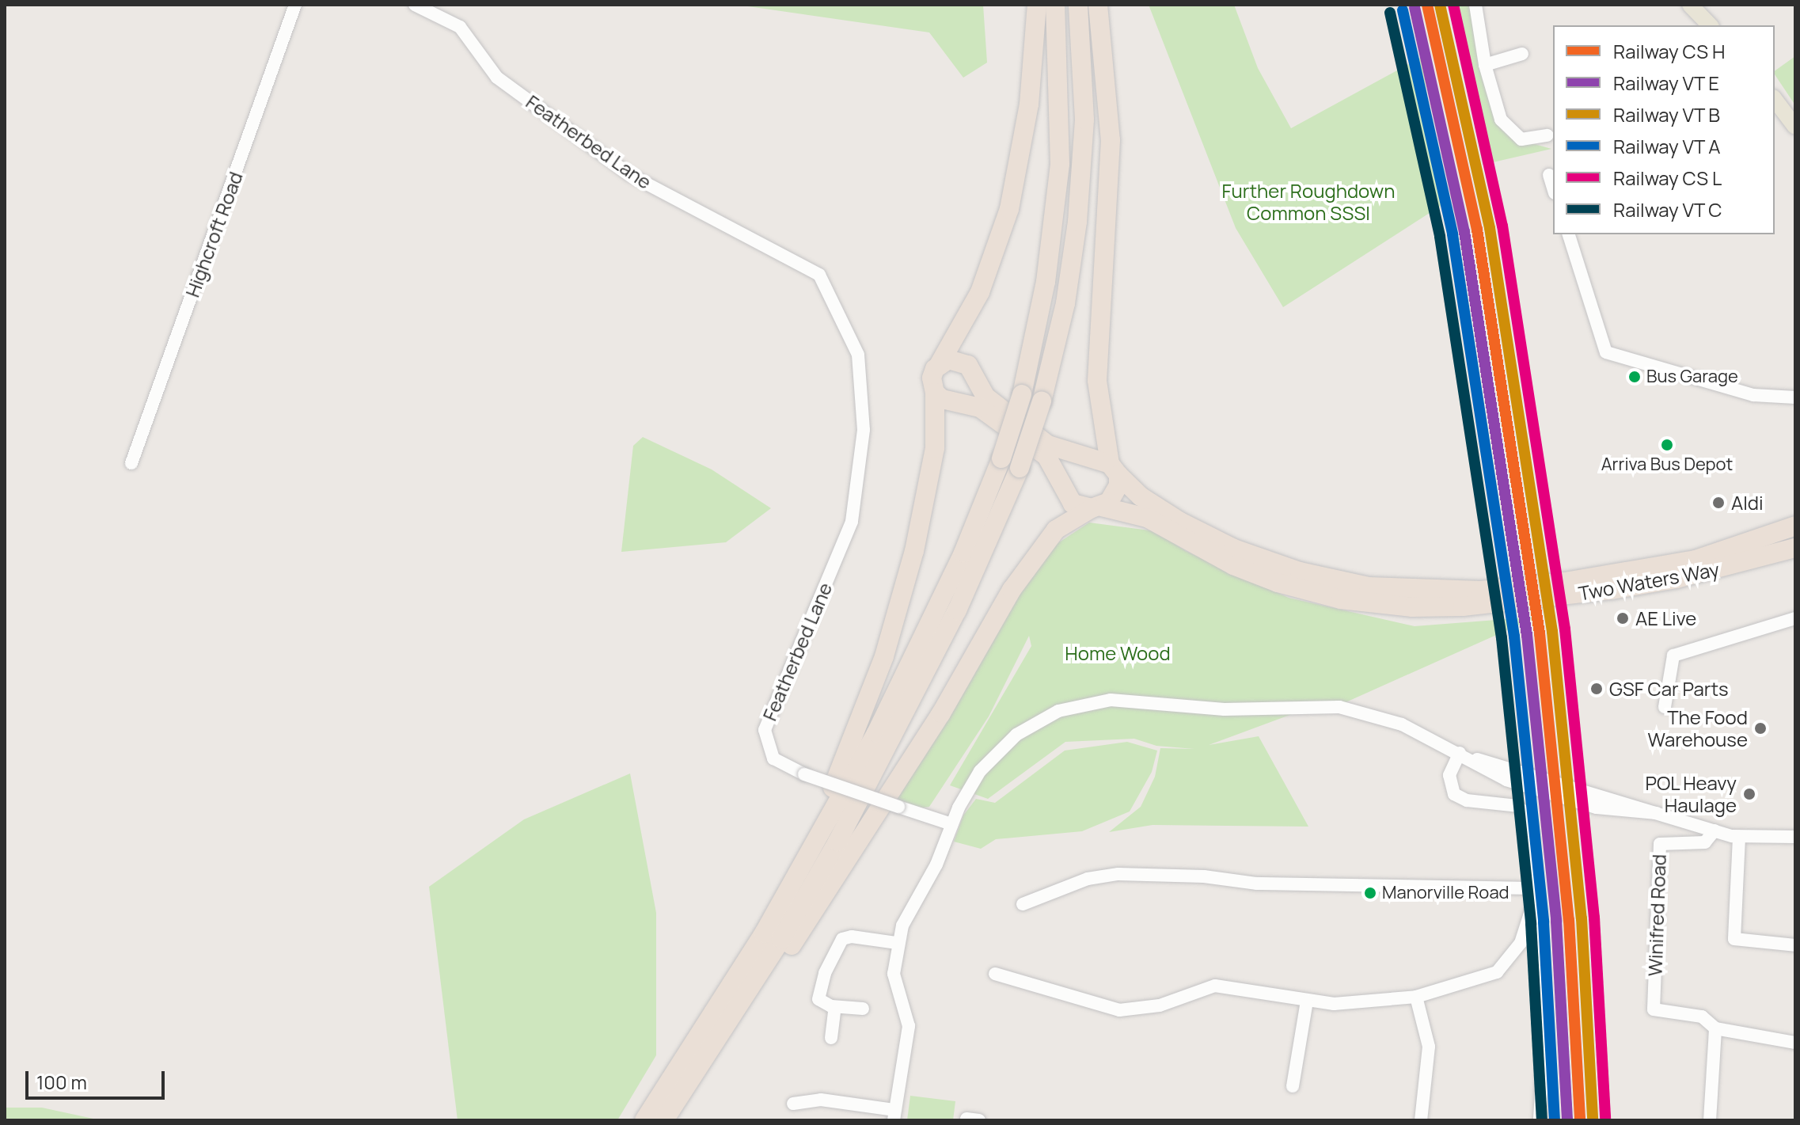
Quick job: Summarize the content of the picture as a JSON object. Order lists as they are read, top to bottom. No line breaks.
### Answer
{"streets":{"highway":["Two Waters Way"],"street":["Featherbed Lane","Highcroft Road","Winifred Road"]},"parks":["Further Roughdown Common SSSI","Home Wood"],"places":["Bus Garage","Arriva Bus Depot","Aldi","AE Live","GSF Car Parts","The Food Warehouse","POL Heavy Haulage","Manorville Road"],"legend":["Railway CS H","Railway VT E","Railway VT B","Railway VT A","Railway CS L","Railway VT C"],"scale_bar":"100 m"}
